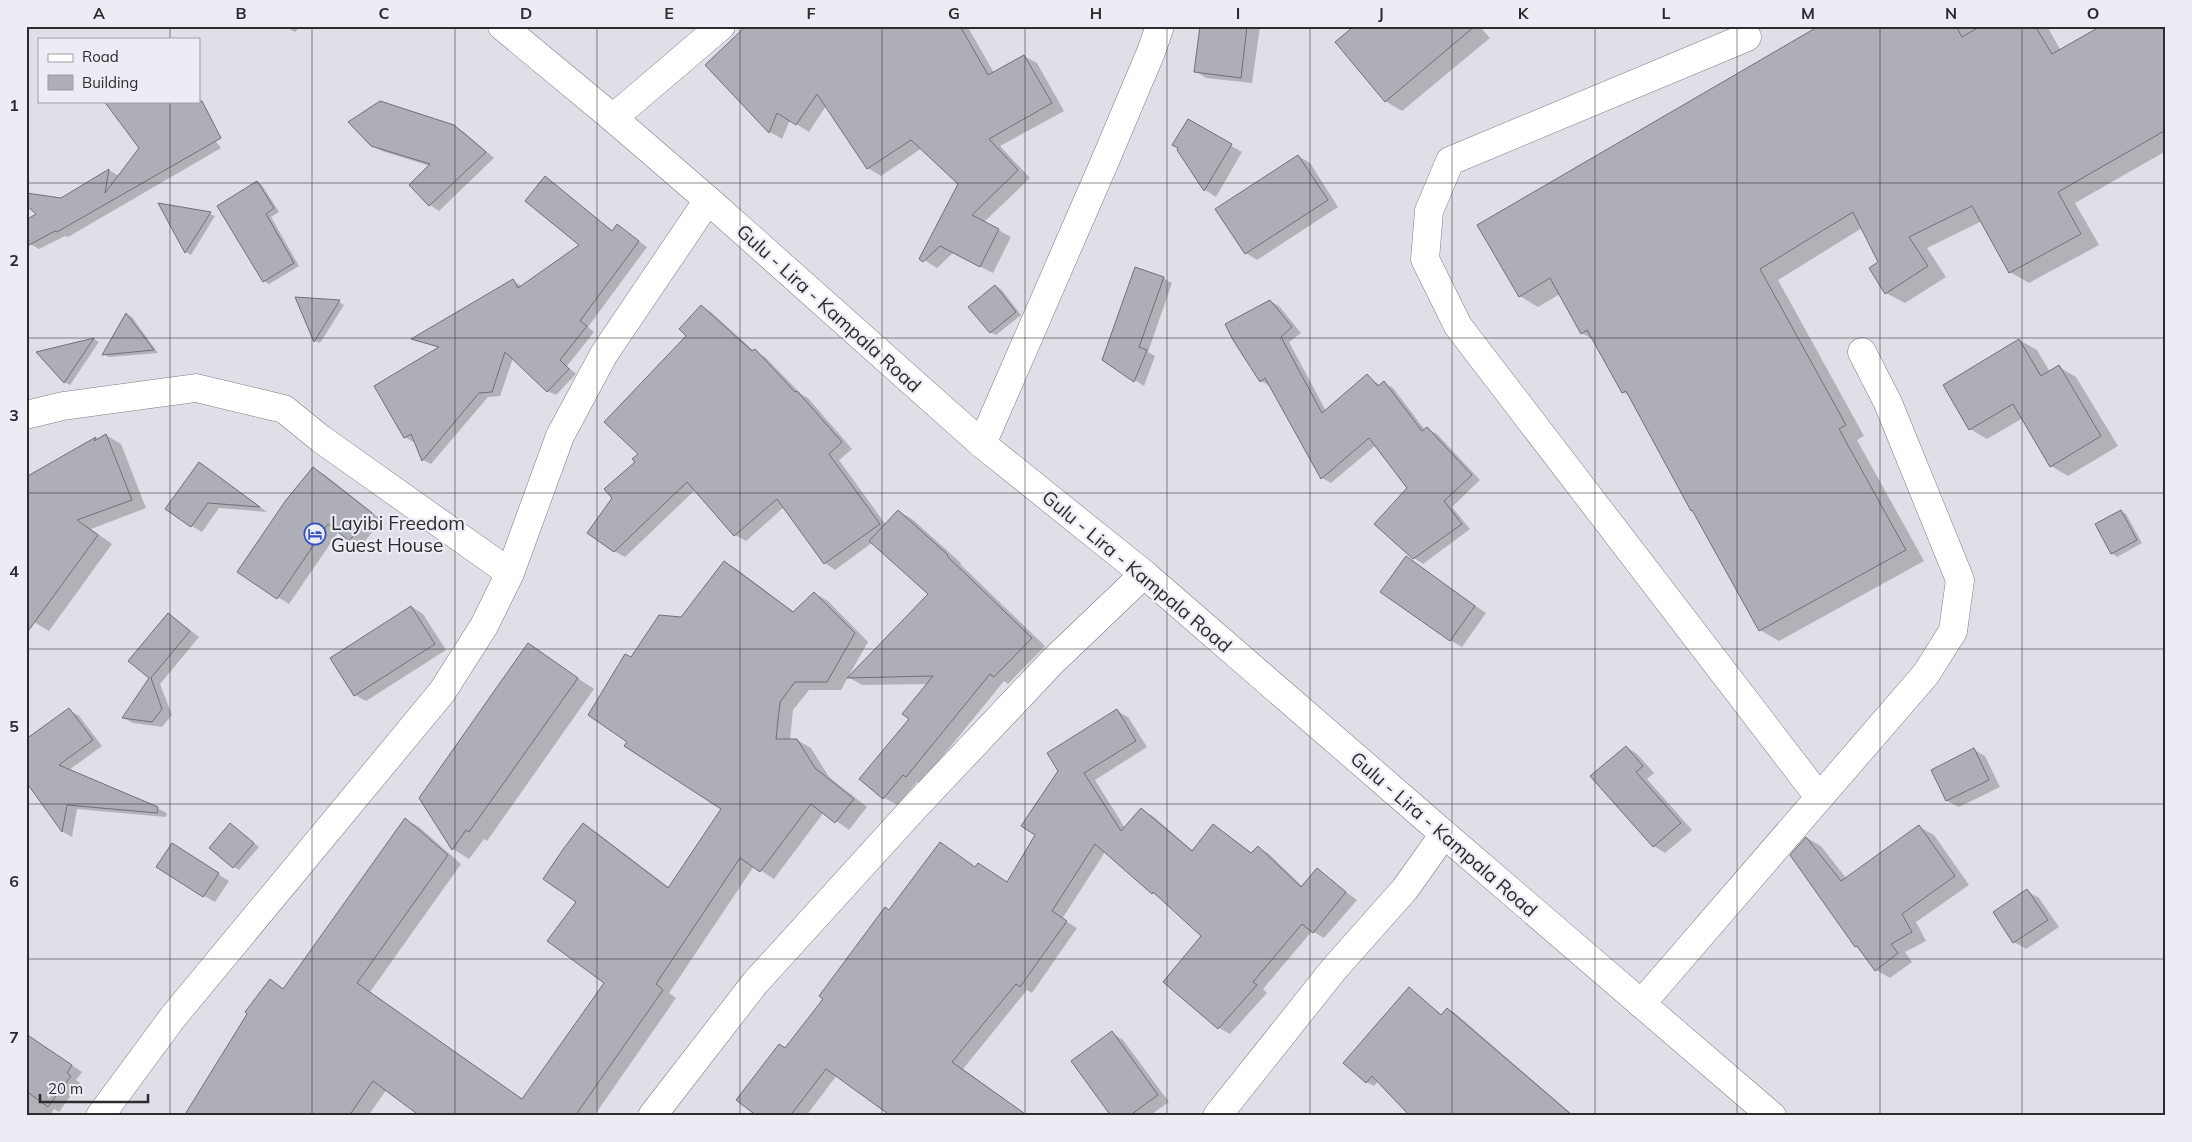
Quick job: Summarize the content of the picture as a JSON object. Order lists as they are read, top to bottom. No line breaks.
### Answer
{"streets":{"street":["Gulu - Lira - Kampala Road"]},"places":{"hotel":["Layibi Freedom Guest House"]},"legend":["Road","Building"],"scale_bar":"20 m","grid":{"columns":["A","B","C","D","E","F","G","H","I","J","K","L","M","N","O"],"rows":["1","2","3","4","5","6","7"]}}
